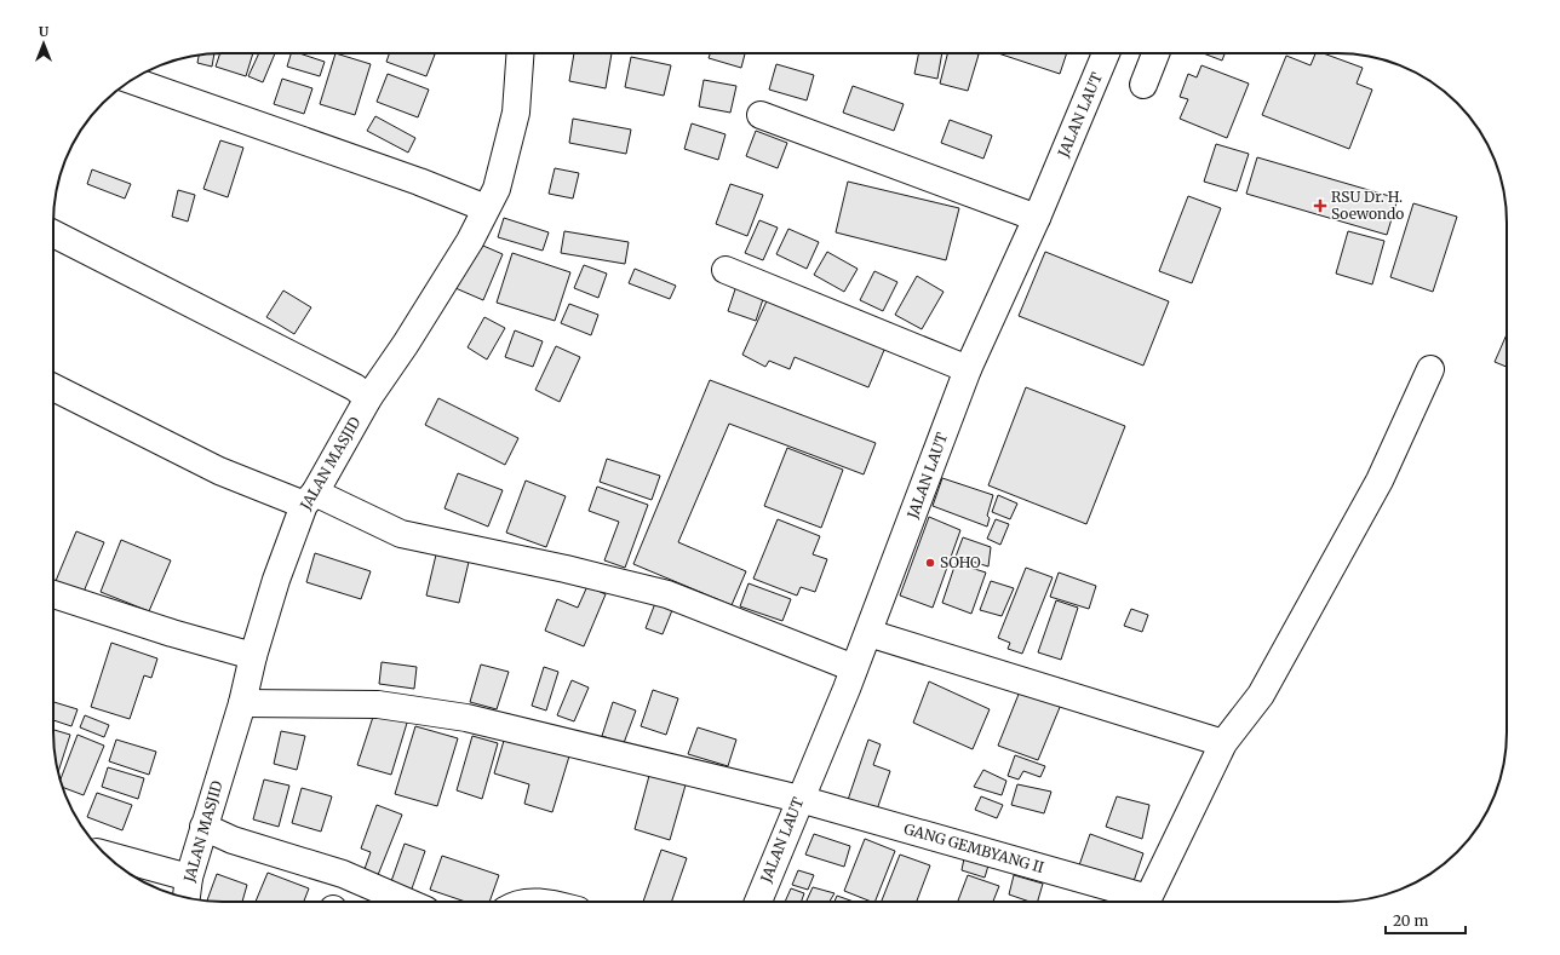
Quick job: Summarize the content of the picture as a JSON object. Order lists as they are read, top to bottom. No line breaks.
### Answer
{"streets":{"street":["JALAN LAUT","JALAN MASJID","GANG GEMBYANG II"]},"crossings":[["JALAN LAUT","GANG GEMBYANG II"],["JALAN MASJID","GANG GEMBYANG II"]],"places":{"health":["RSU Dr. H. Soewondo"],"other":["SOHO"]},"scale_bar":"20 m","north":"top"}
